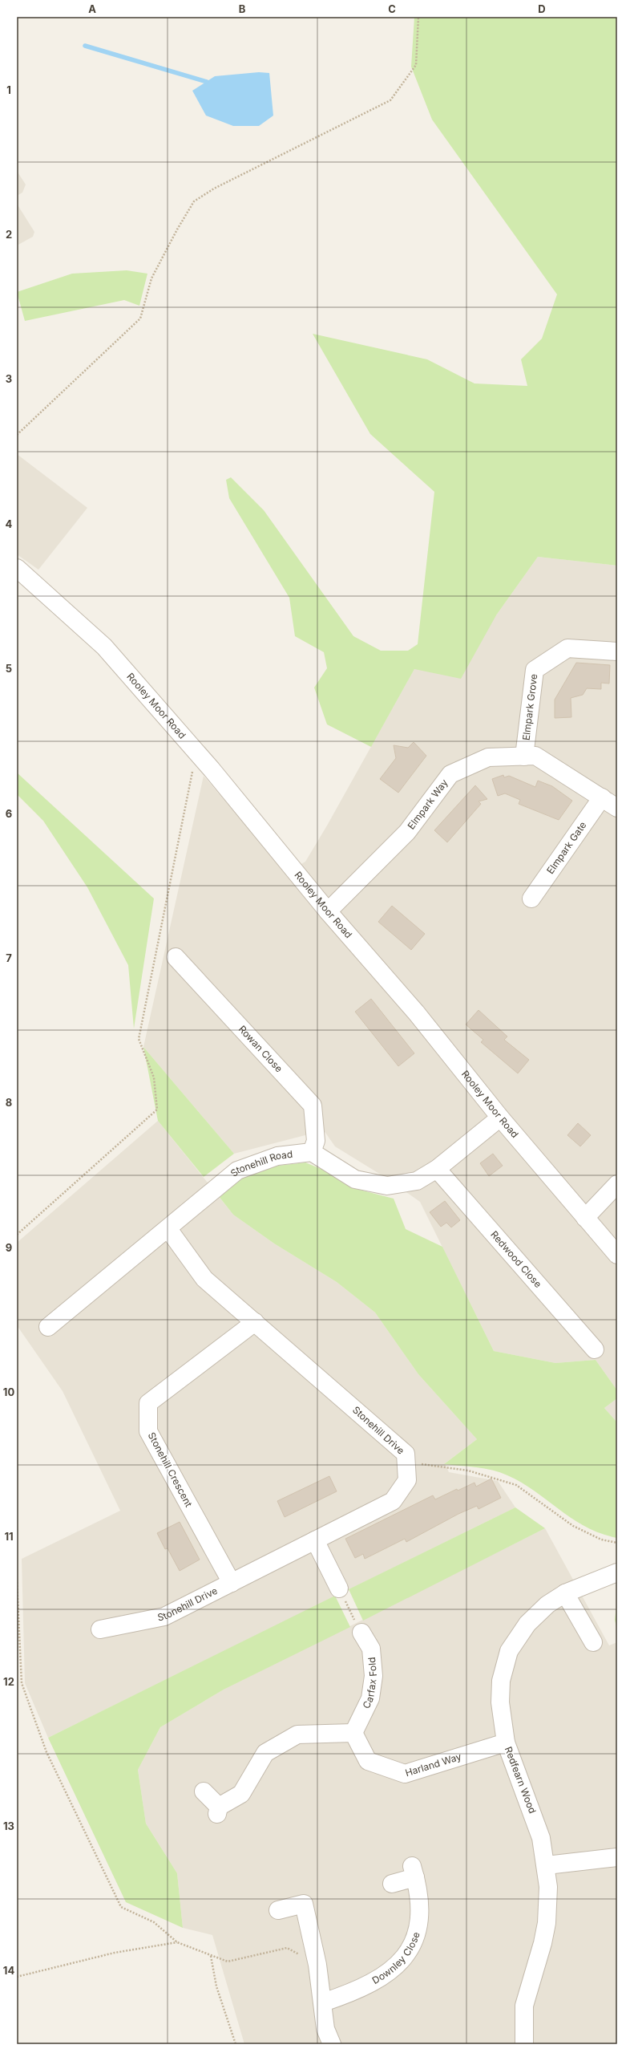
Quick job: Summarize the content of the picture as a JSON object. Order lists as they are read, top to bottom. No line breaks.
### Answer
{"streets":{"street":["Rooley Moor Road","Elmpark Grove","Elmpark Way","Elmpark Gate","Rowan Close","Stonehill Road","Redwood Close","Stonehill Drive","Stonehill Crescent","Carfax Fold","Harland Way","Redfearn Wood","Downley Close"]},"crossings":[["Rooley Moor Road","Elmpark Way"],["Elmpark Grove","Elmpark Way"],["Elmpark Way","Elmpark Gate"],["Rowan Close","Stonehill Road"],["Stonehill Road","Stonehill Drive"],["Stonehill Drive","Stonehill Crescent"],["Carfax Fold","Harland Way"],["Harland Way","Redfearn Wood"]],"grid":{"columns":["A","B","C","D"],"rows":["1","2","3","4","5","6","7","8","9","10","11","12","13","14"]}}
